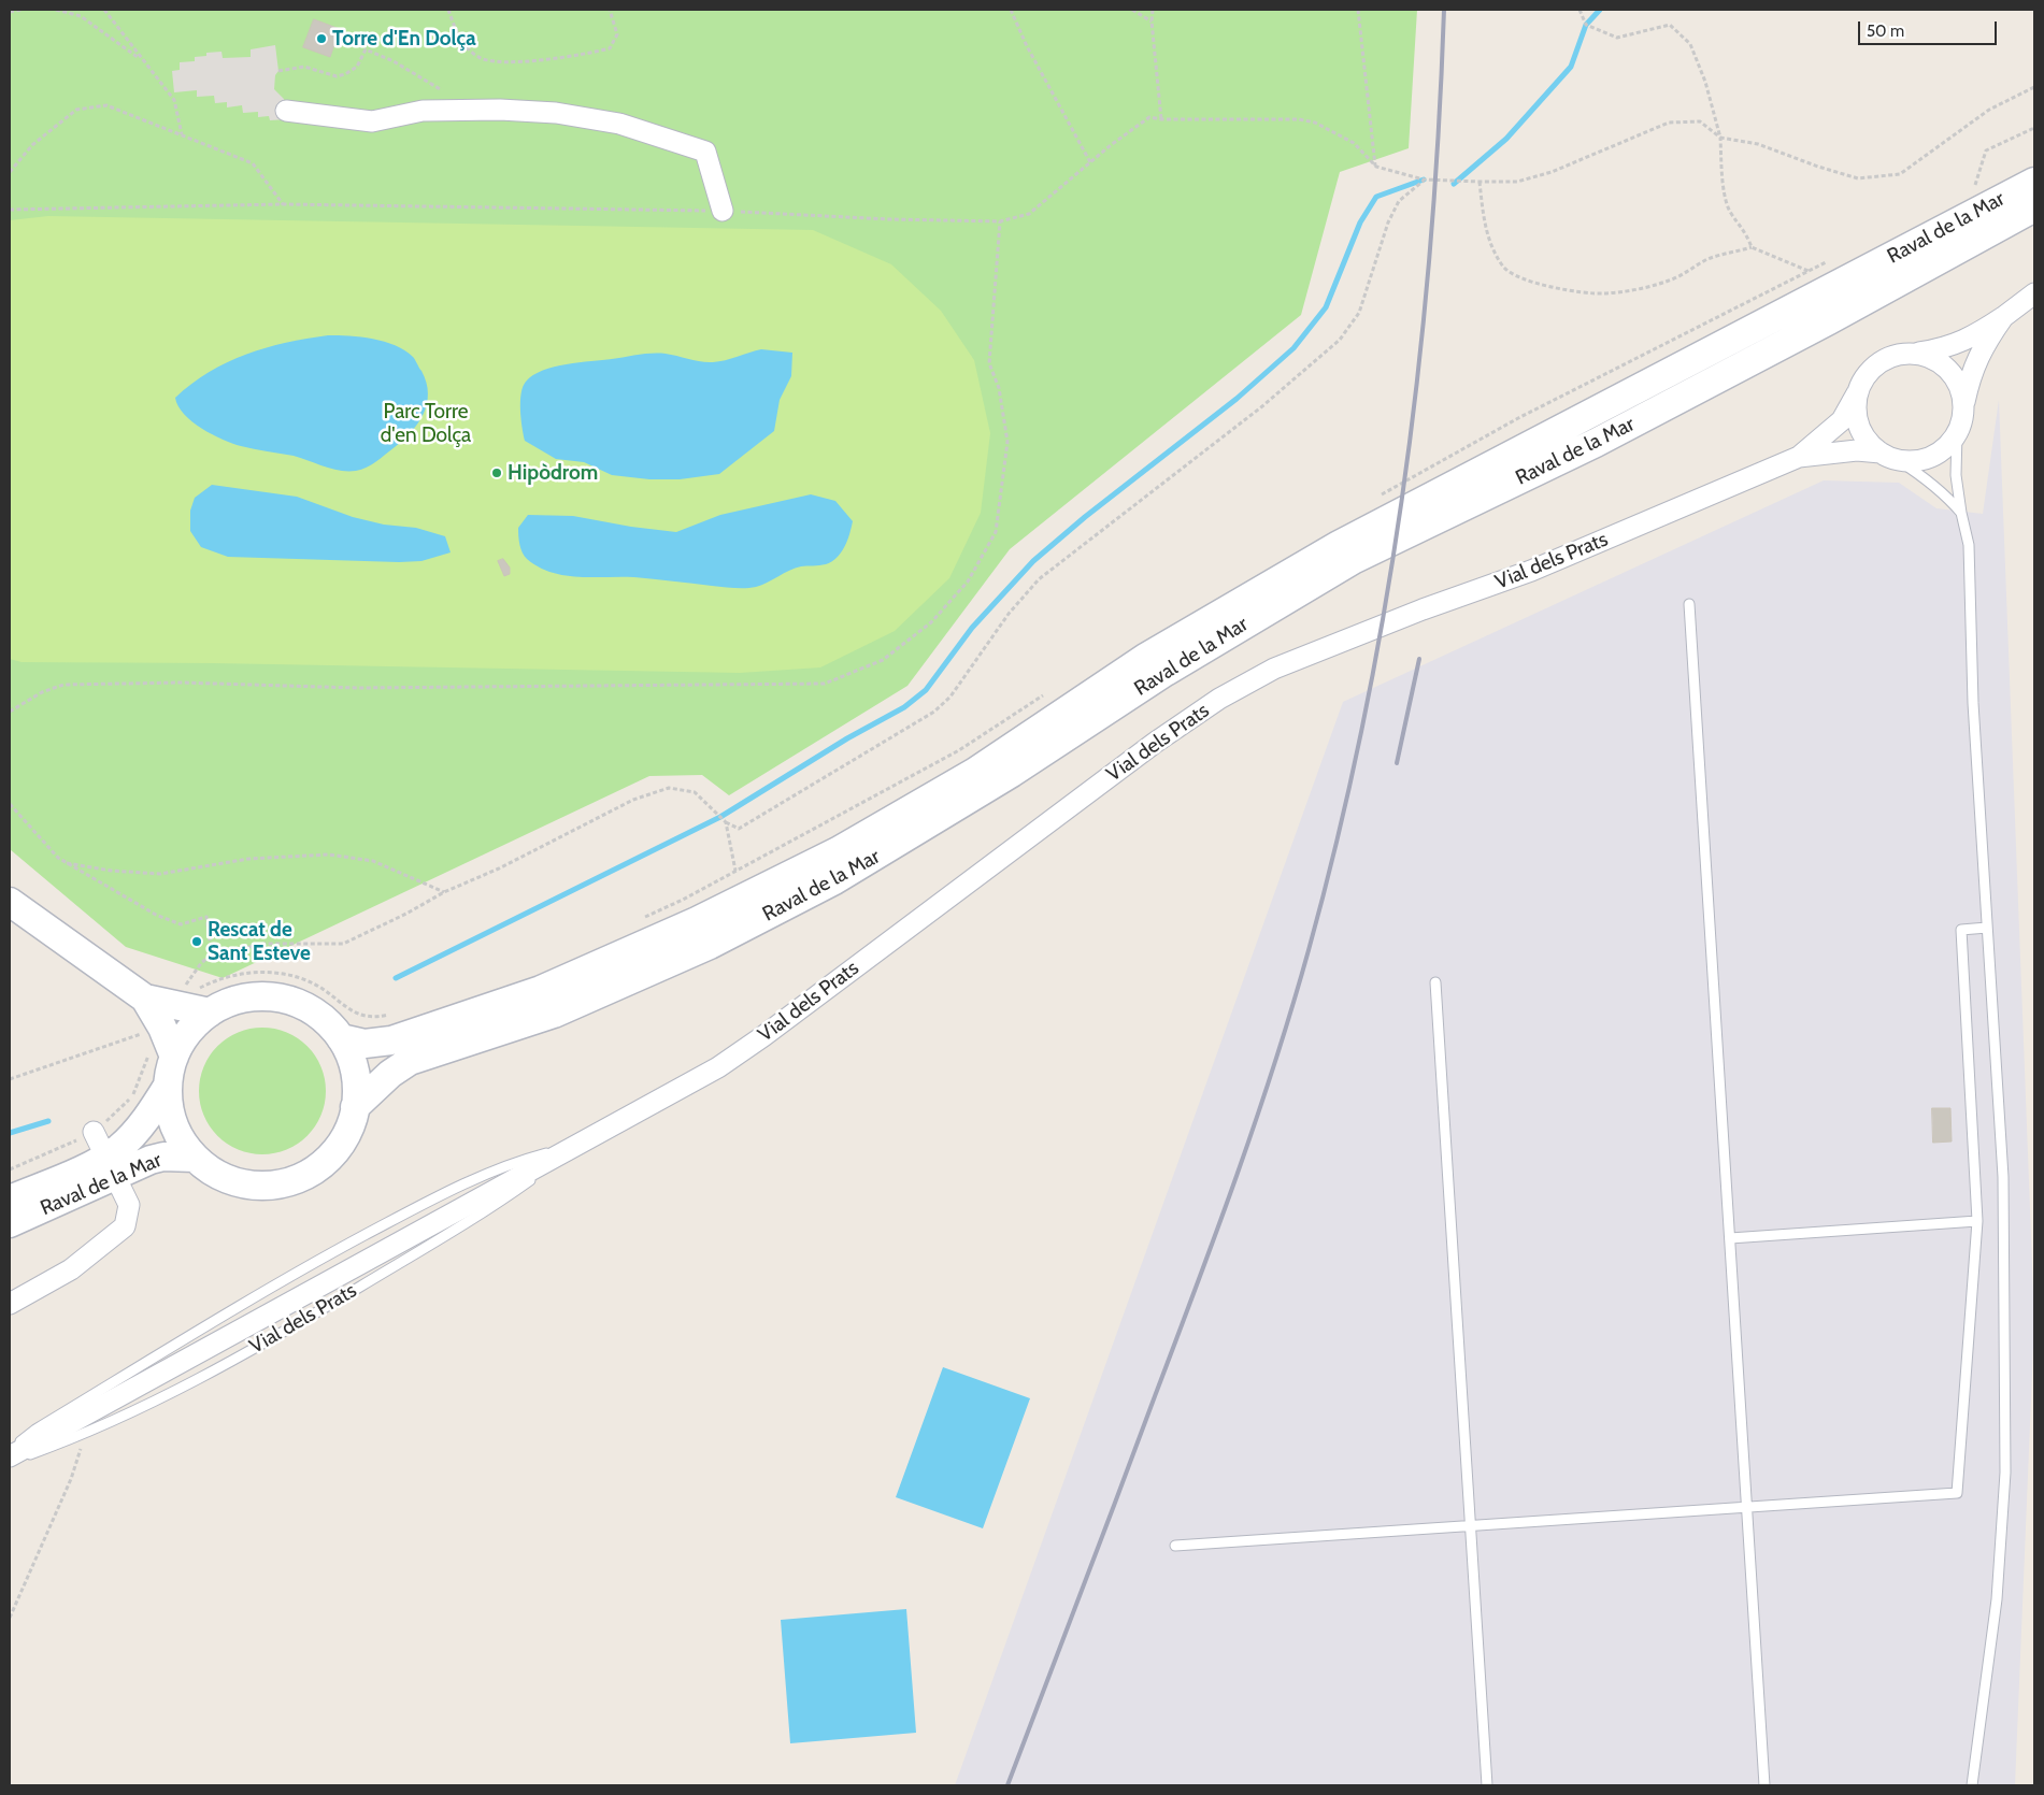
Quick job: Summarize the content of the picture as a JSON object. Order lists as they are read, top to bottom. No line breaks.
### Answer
{"streets":{"street":["Raval de la Mar","Vial dels Prats"]},"parks":["Parc Torre d'en Dolça"],"places":["Torre d'En Dolça","Hipòdrom","Rescat de Sant Esteve"],"scale_bar":"50 m"}
